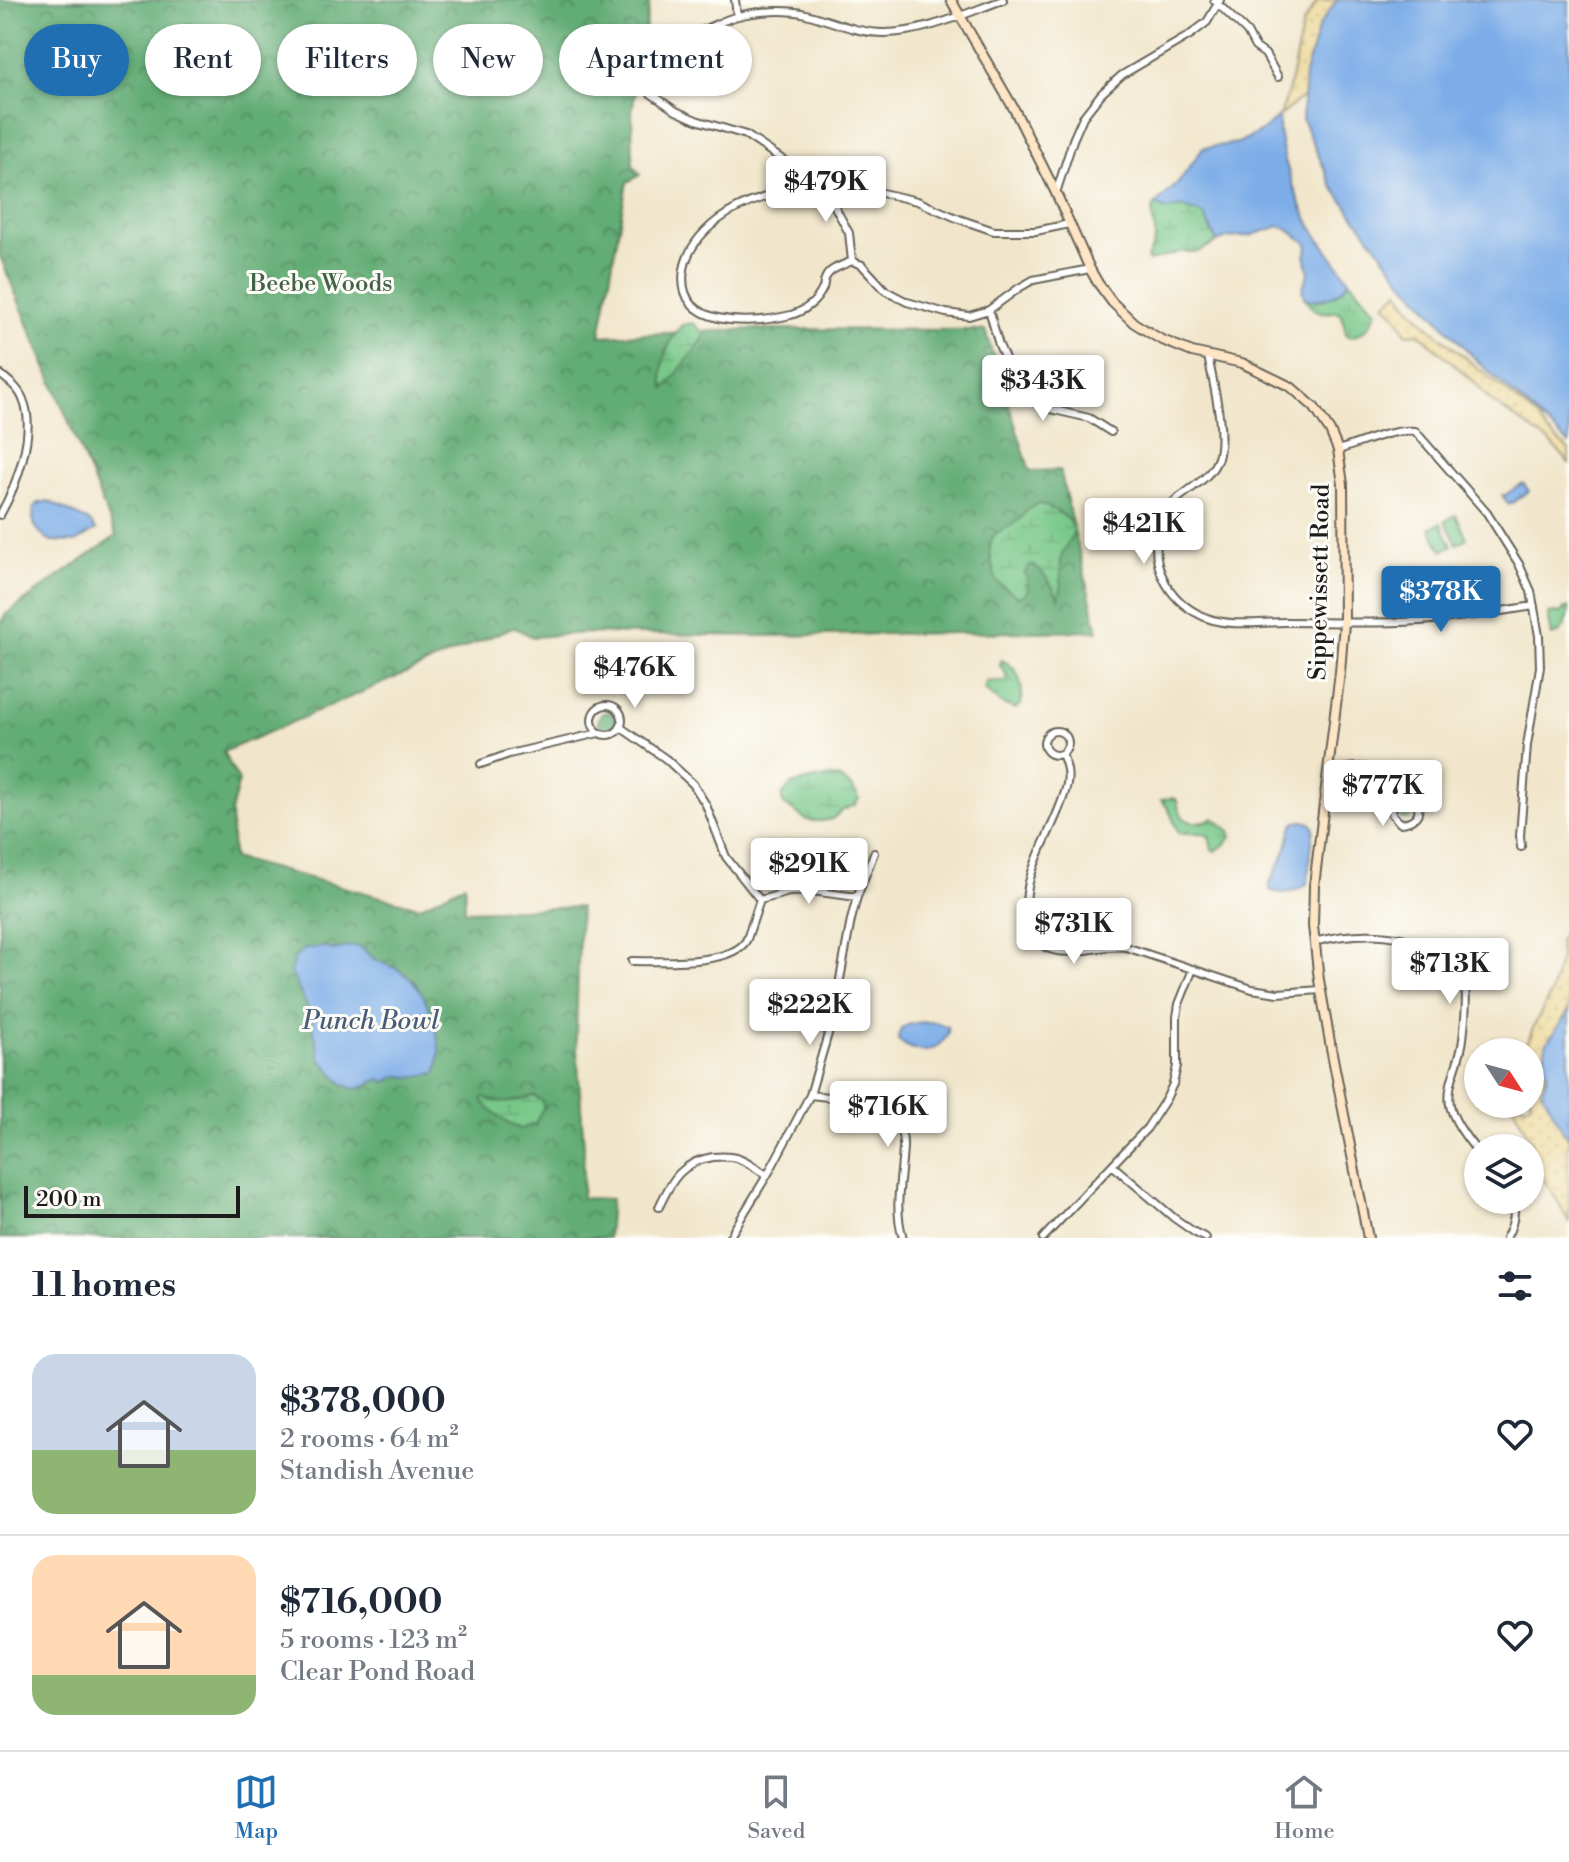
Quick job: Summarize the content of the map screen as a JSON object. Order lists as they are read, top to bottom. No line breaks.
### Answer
{"streets":{"main road":["Sippewissett Road"]},"water":["Punch Bowl"],"parks":["Beebe Woods"],"scale_bar":"200 m","north":"bottom right","page":{"chip":["Buy","Rent","Filters","New","Apartment"],"price":["$479K","$343K","$421K","$378K","$476K","$777K","$291K","$731K","$713K","$222K","$716K"],"scale":"200 m","heading":"11 homes","list":[{"name":"$378,000","note":"2 rooms · 64 m² · Standish Avenue"},{"name":"$716,000","note":"5 rooms · 123 m² · Clear Pond Road"}],"tabs":["Map","Saved","Home"]}}
